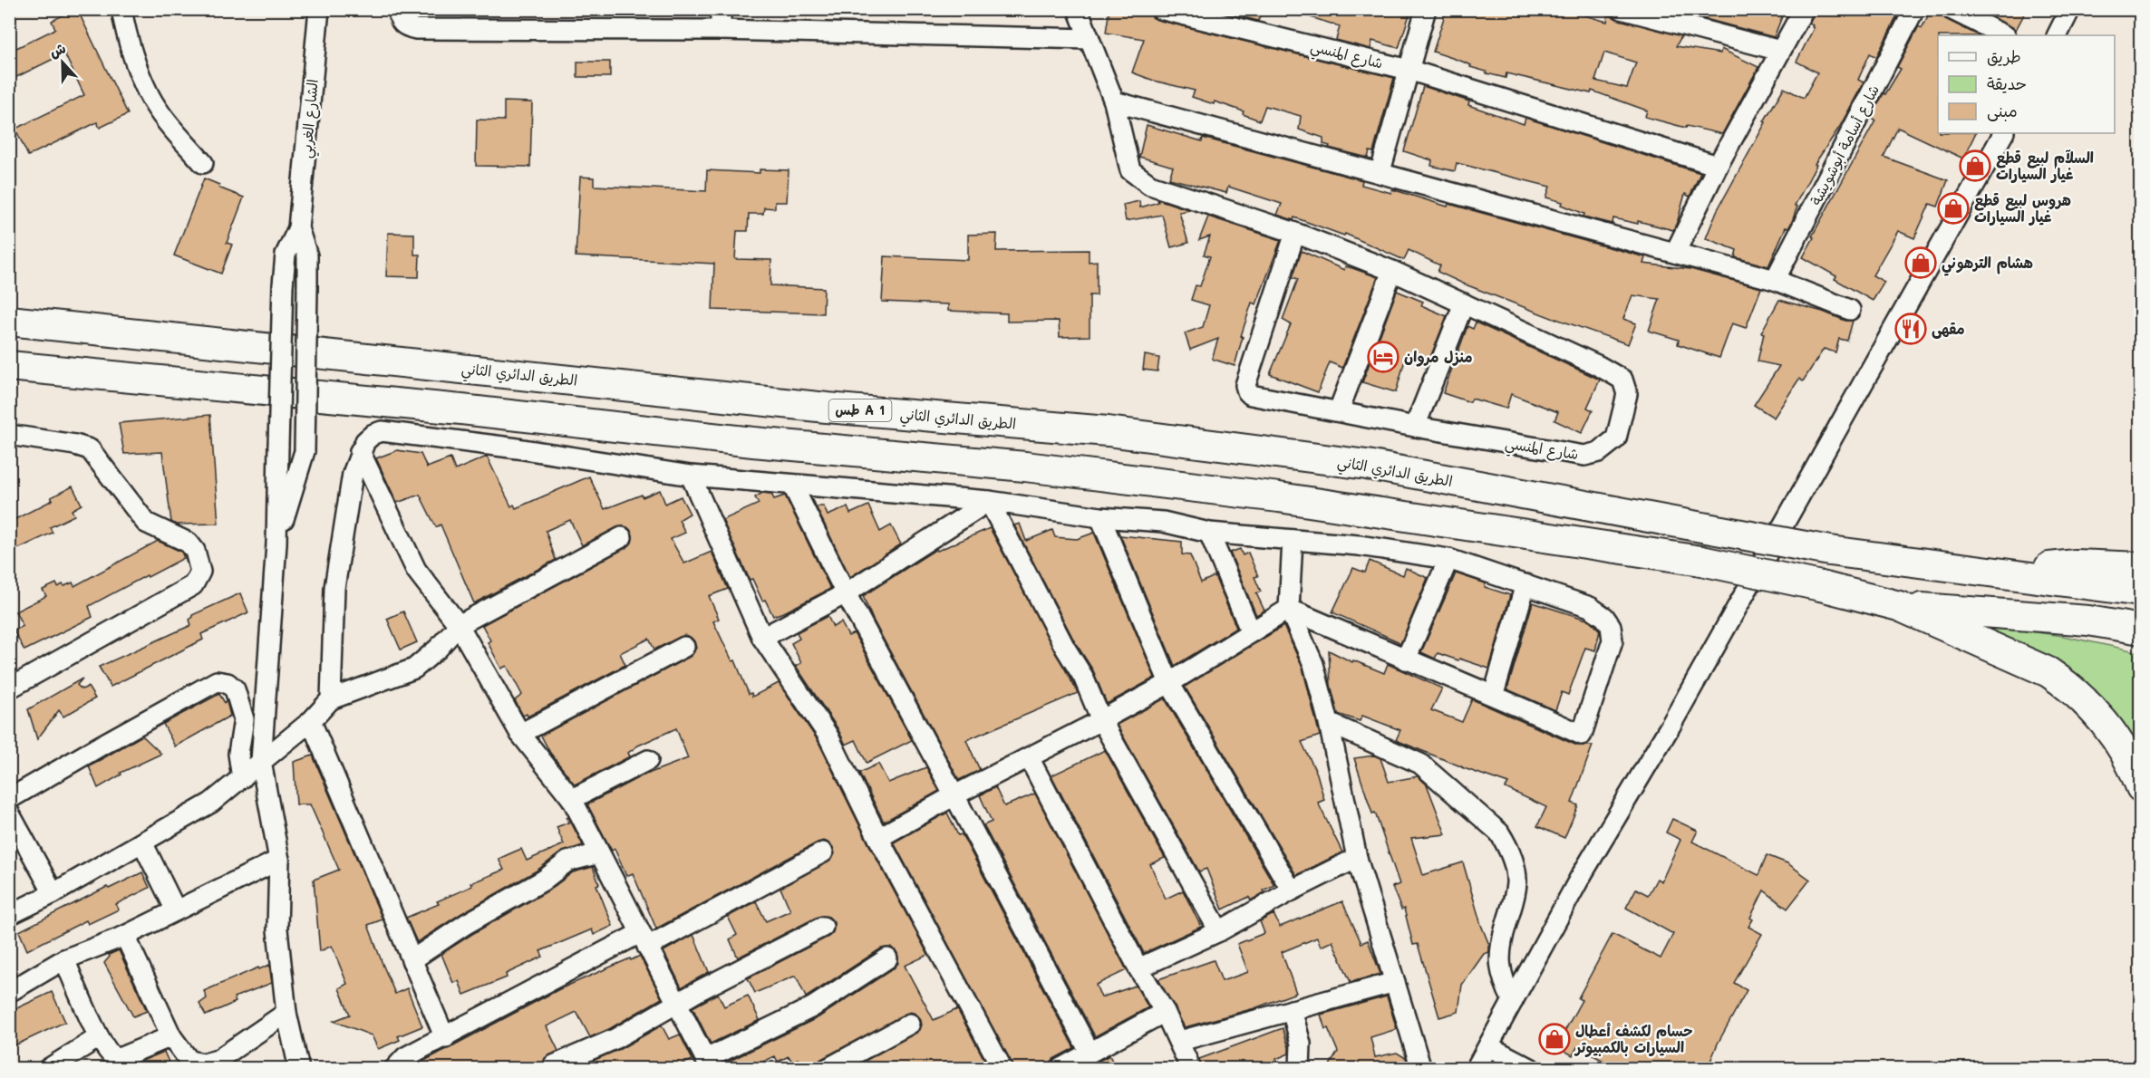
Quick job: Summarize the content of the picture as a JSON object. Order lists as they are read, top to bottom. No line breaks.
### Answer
{"streets":{"highway":["الطريق الدائري الثاني","طس A 1"],"street":["شارع المنسي","الشارع الغربي","شارع أسامة أبوشويشة"]},"places":{"shop":["السلآم لبيع قطع غيار السيارات","هروس لبيع قطع غيار السيارات","هشام الترهوني","حسام لكشف أعطال السيارات بالكمبيوتر"],"restaurant":["مقهى"],"hotel":["منزل مروان"]},"legend":["طريق","حديقة","مبنى"],"north":"top"}
